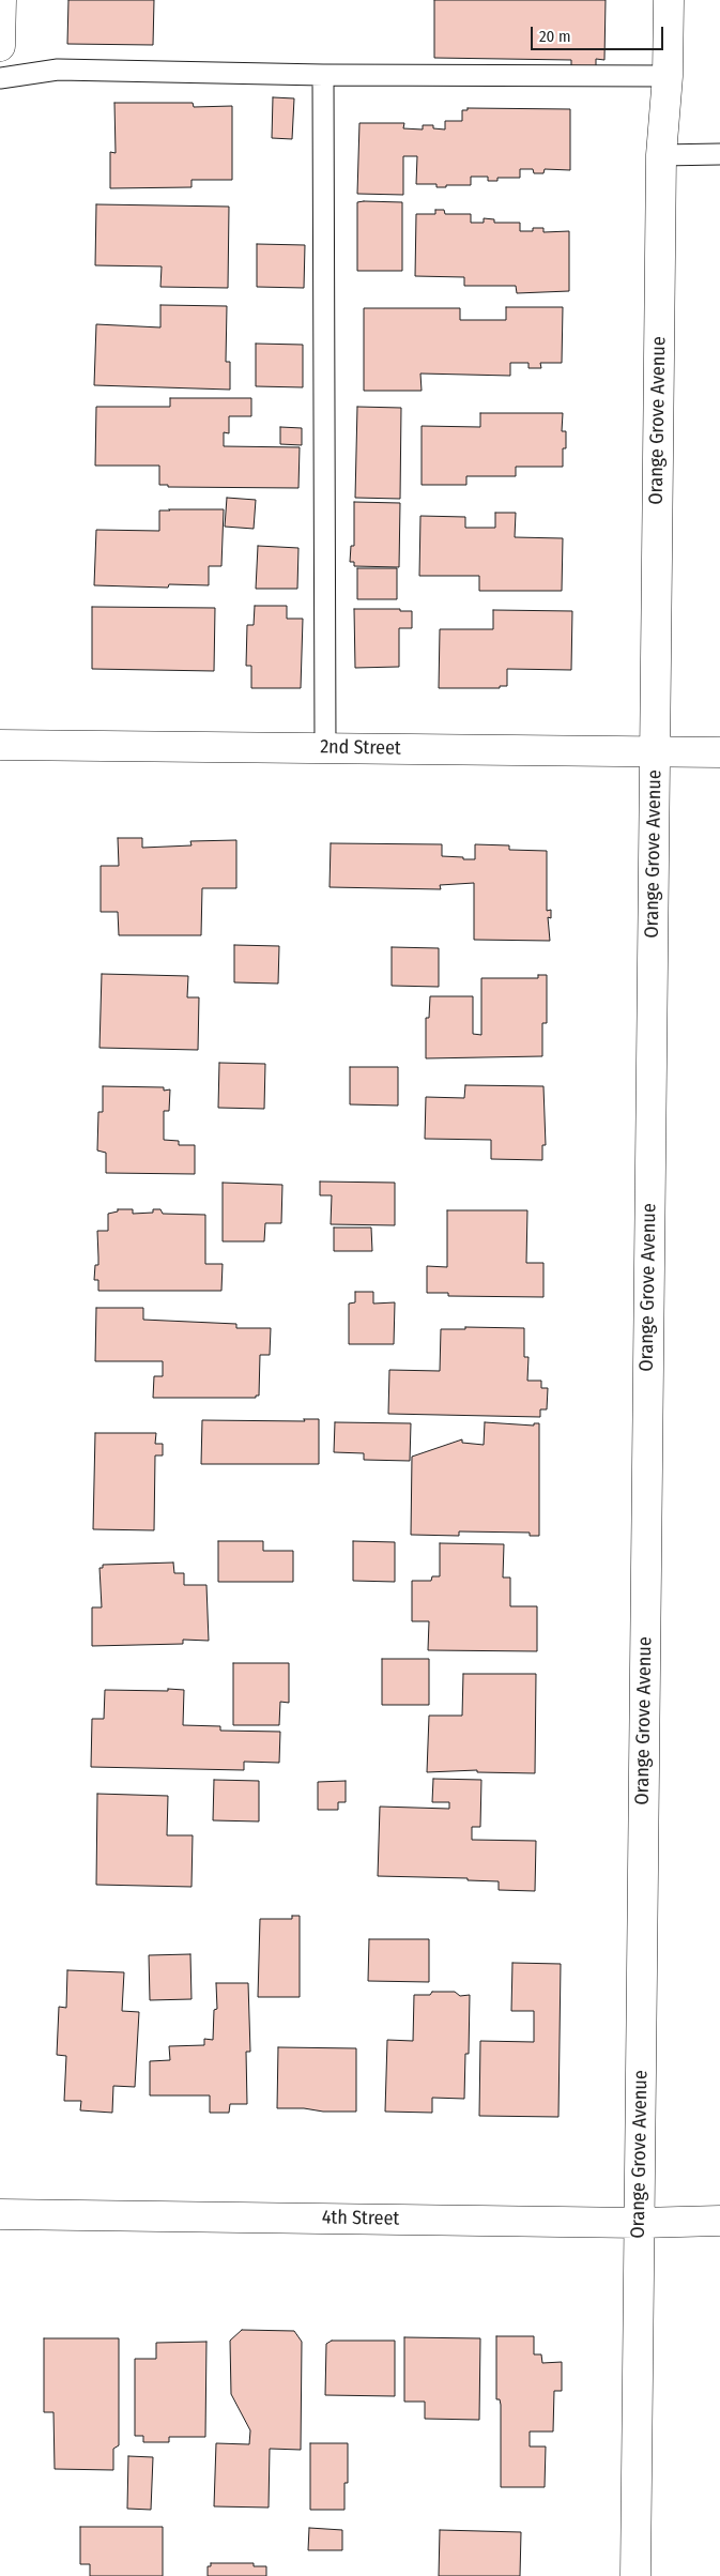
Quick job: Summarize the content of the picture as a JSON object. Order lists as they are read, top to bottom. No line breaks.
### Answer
{"streets":{"street":["Orange Grove Avenue","2nd Street","4th Street"]},"crossings":[["Orange Grove Avenue","2nd Street"],["Orange Grove Avenue","4th Street"]],"scale_bar":"20 m"}
